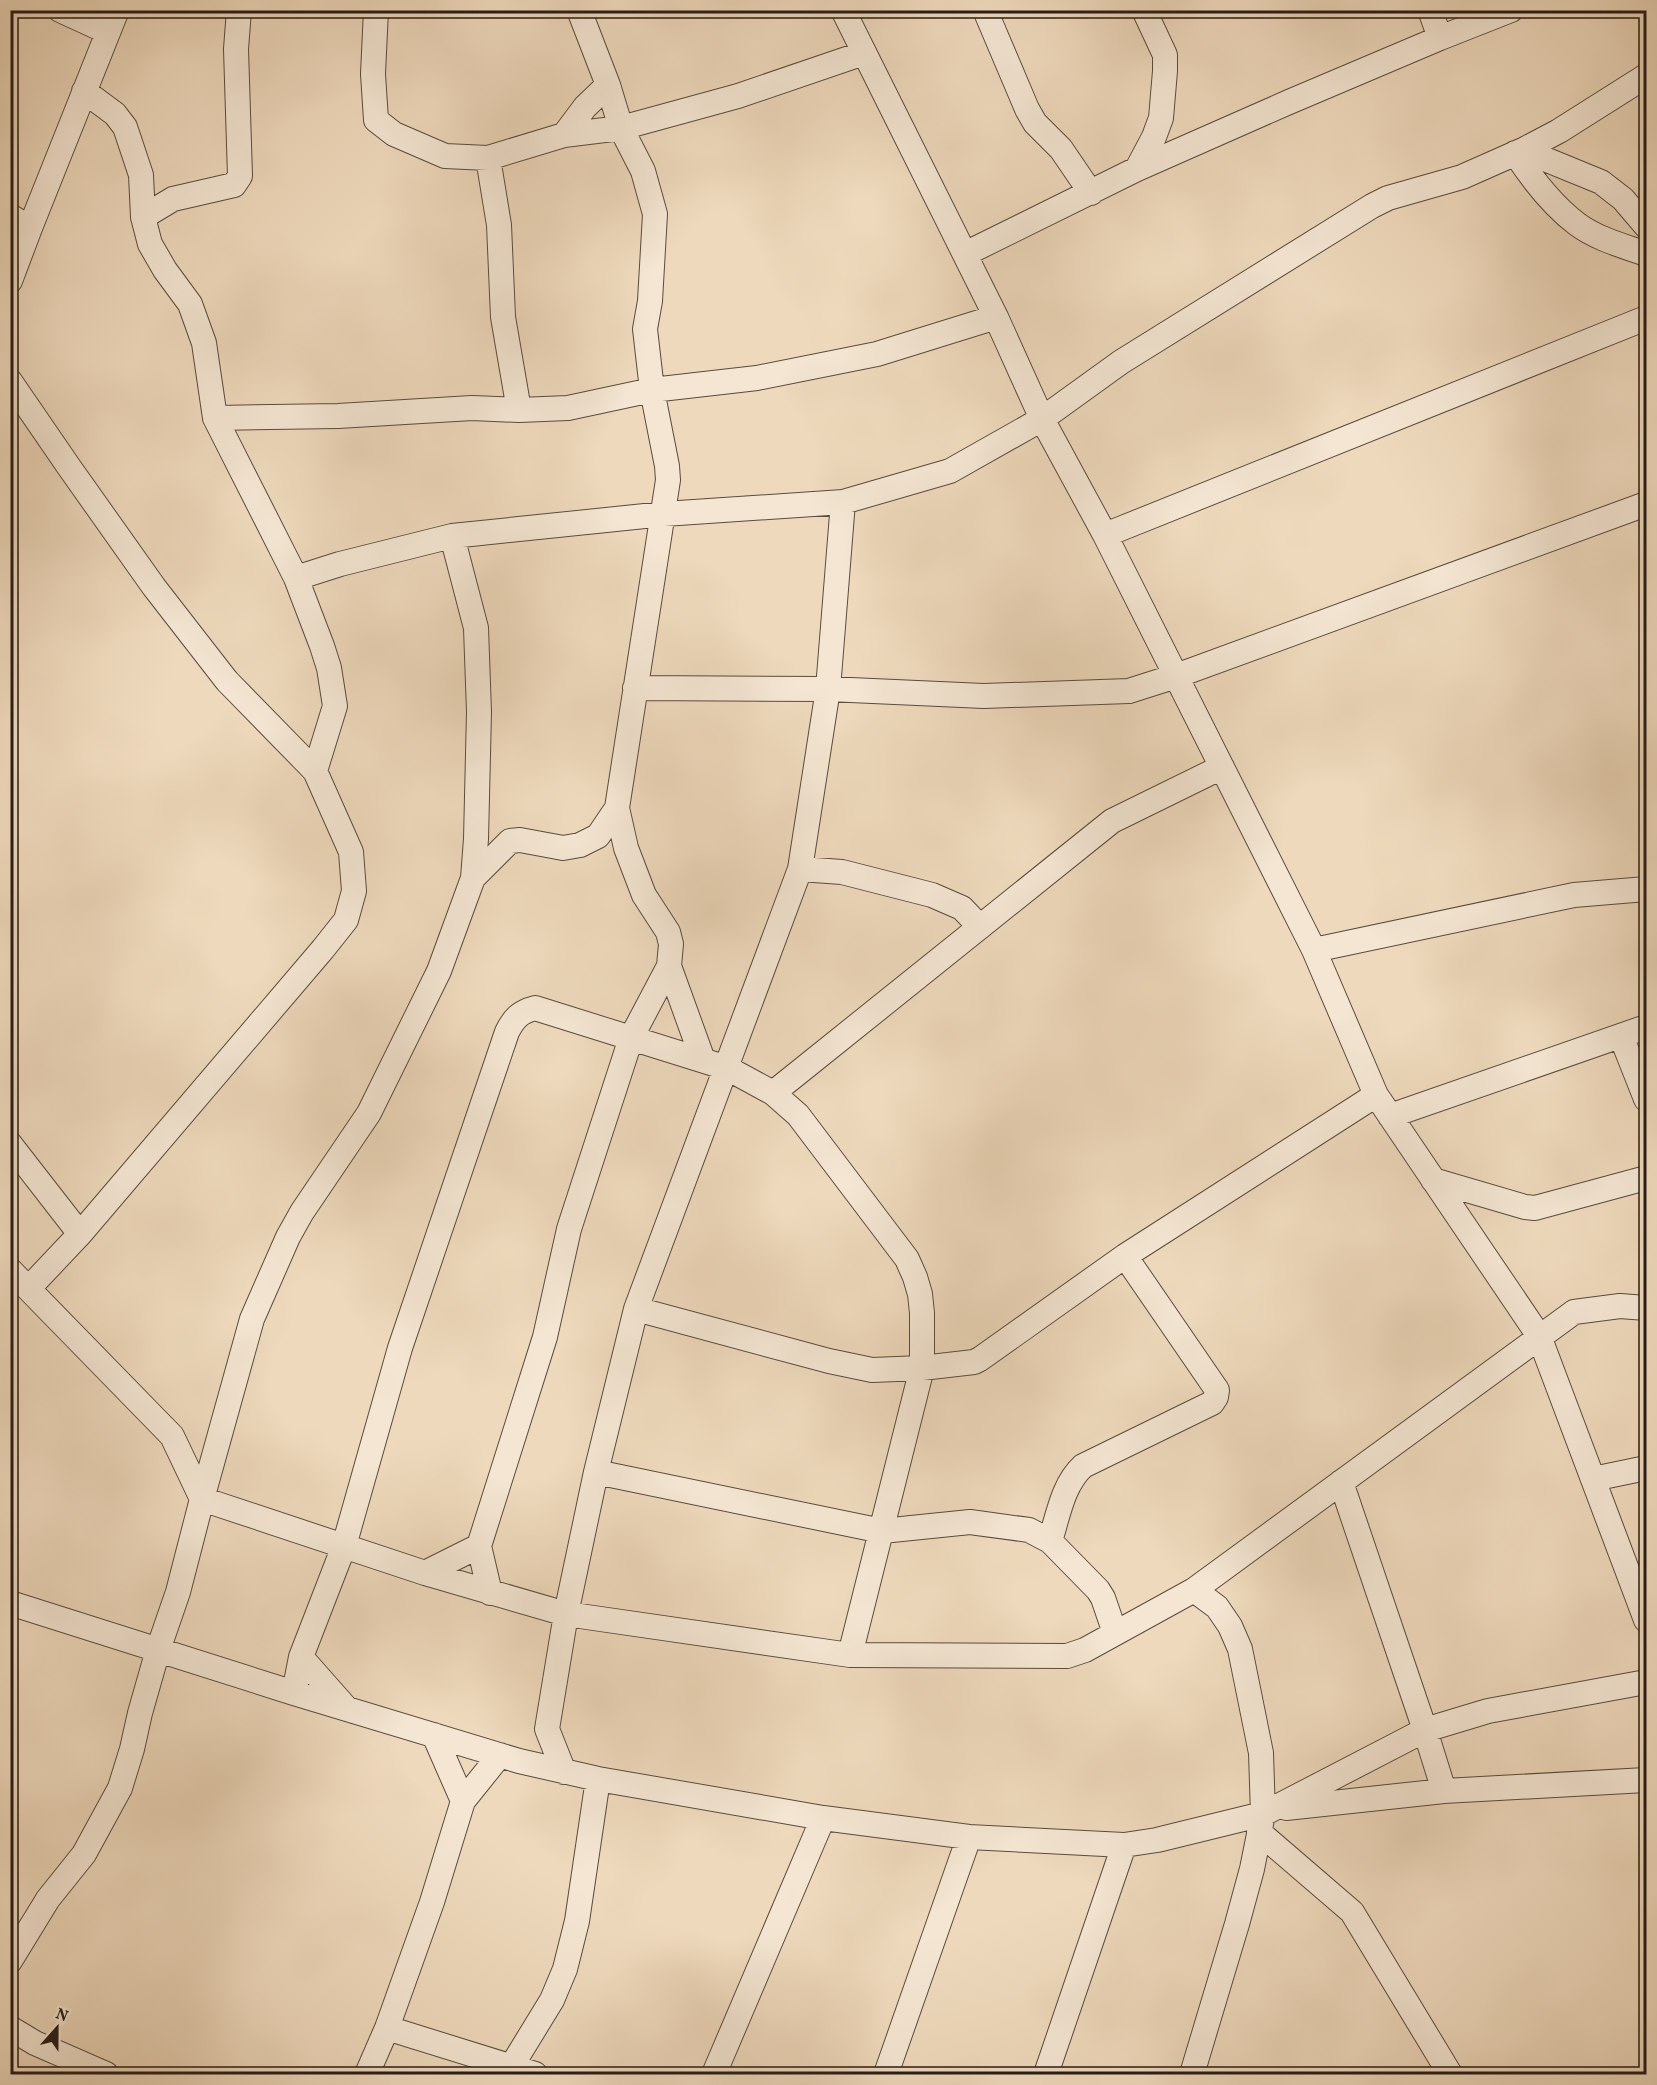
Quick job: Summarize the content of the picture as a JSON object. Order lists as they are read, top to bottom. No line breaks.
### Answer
{"north":"top"}
